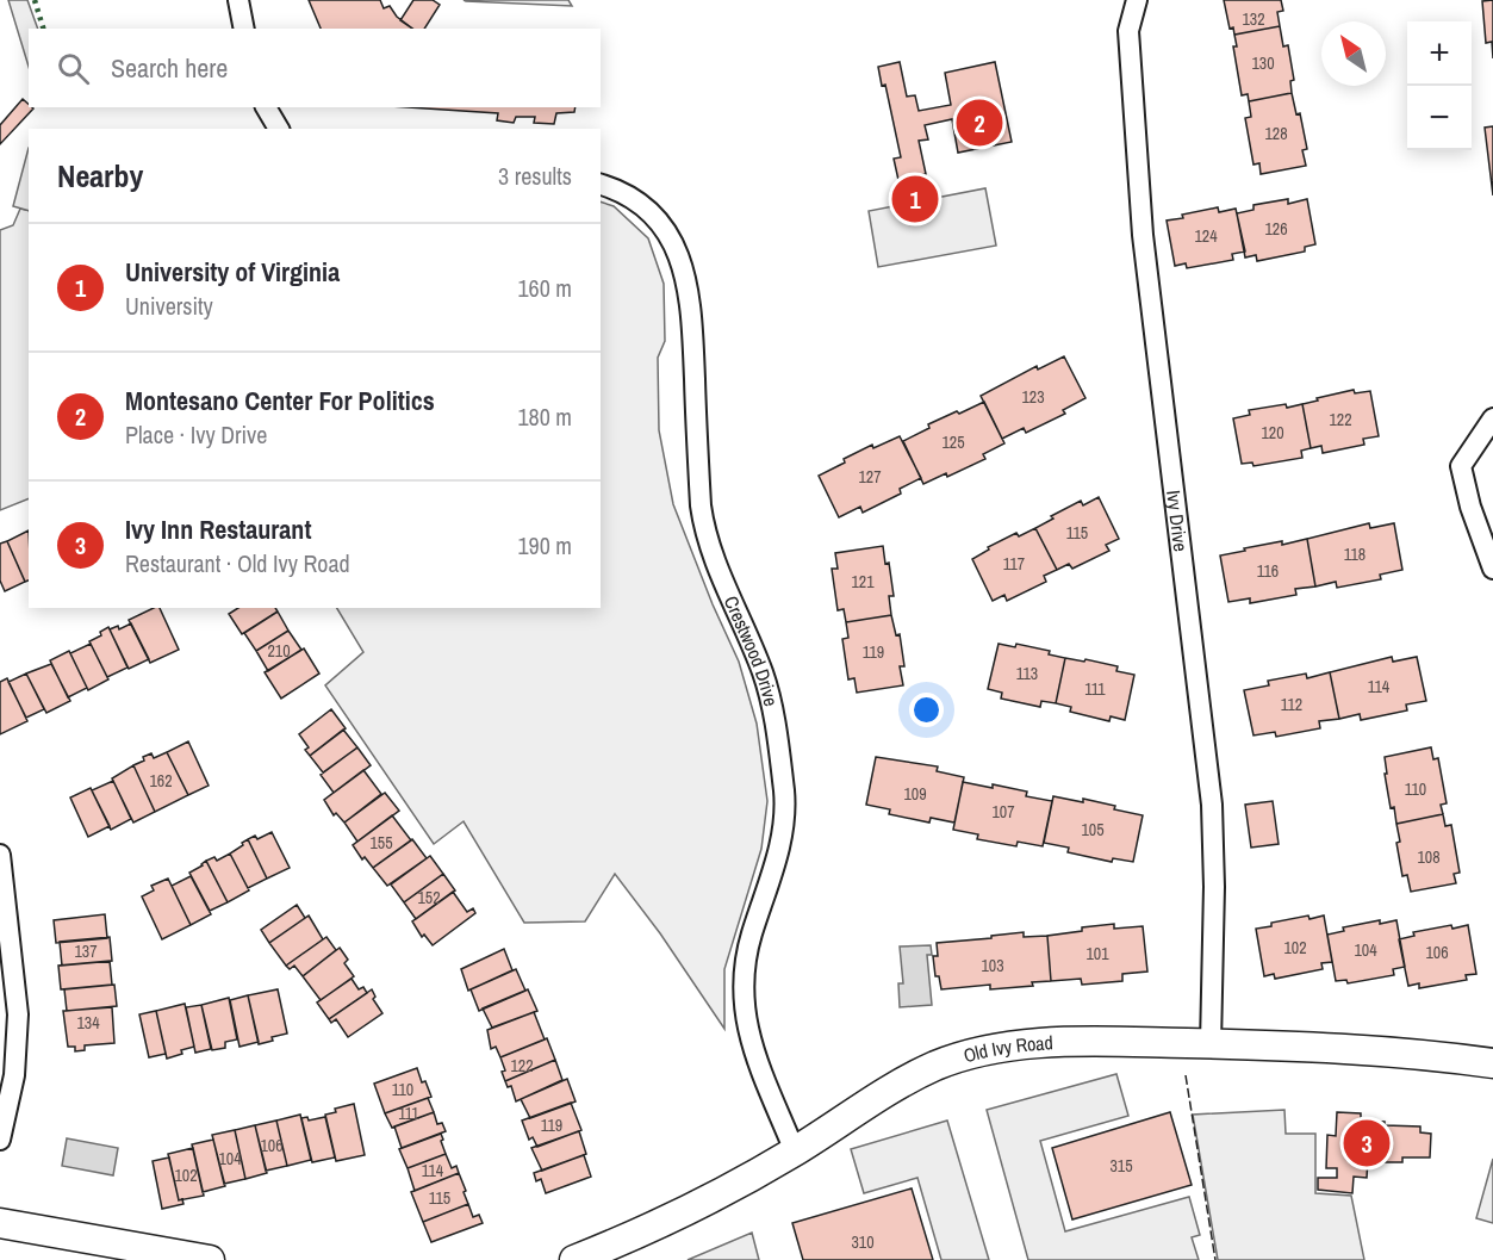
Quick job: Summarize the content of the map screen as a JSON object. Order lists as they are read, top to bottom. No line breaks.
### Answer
{"streets":{"street":["Ivy Drive","Crestwood Drive","Old Ivy Road"]},"crossings":[["Ivy Drive","Old Ivy Road"],["Crestwood Drive","Old Ivy Road"]],"house_numbers":["132","130","128","126","124","123","122","120","125","127","115","118","117","116","121","210","119","113","114","111","112","162","110","109","107","105","155","108","152","102","104","137","106","101","103","134","122","110","111","119","106","104","315","114","102","115","310"],"north":"top left","page":{"map_buttons":["+","−"],"search":"Search here","pins":["2","1","3"],"heading":["Nearby","3 results"],"list":[{"mark":"1","name":"University of Virginia","note":"University","value":"160 m"},{"mark":"2","name":"Montesano Center For Politics","note":"Place · Ivy Drive","value":"180 m"},{"mark":"3","name":"Ivy Inn Restaurant","note":"Restaurant · Old Ivy Road","value":"190 m"}]}}
